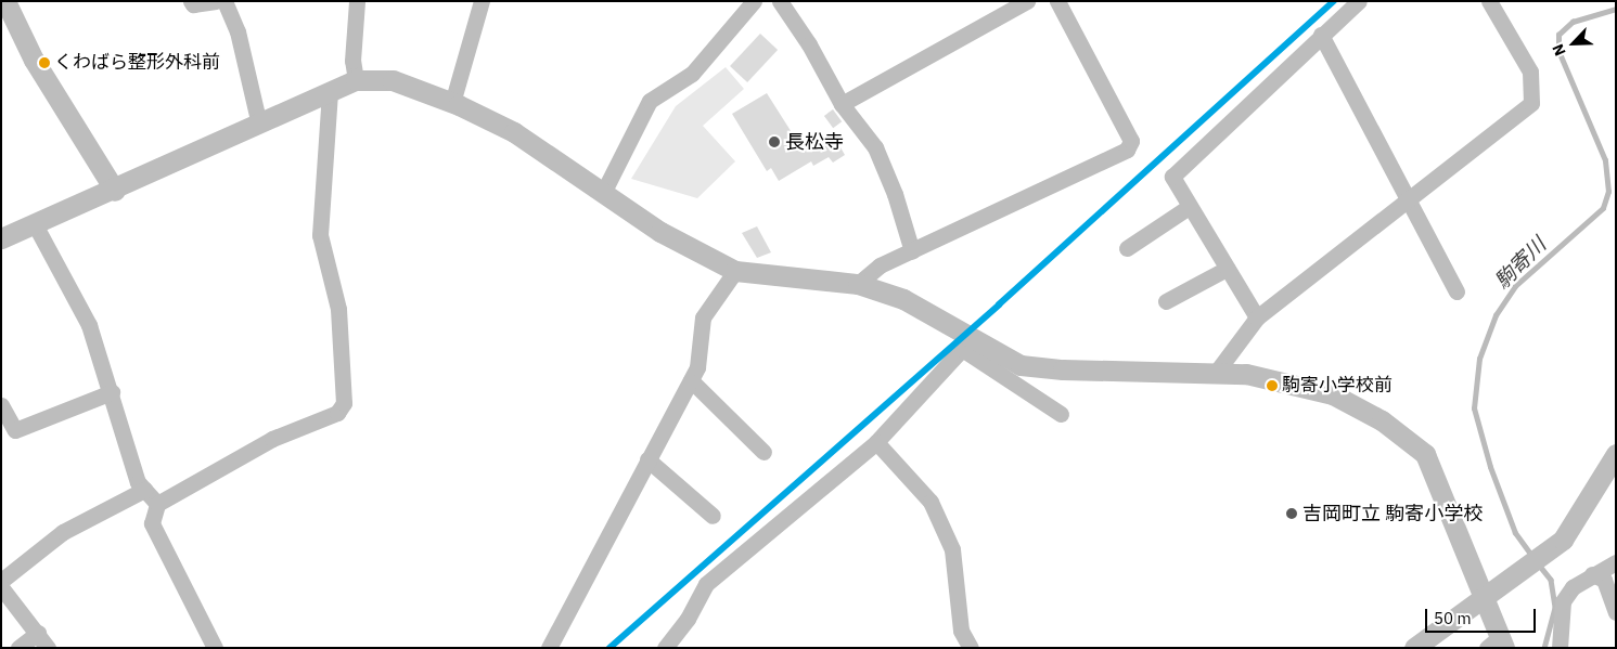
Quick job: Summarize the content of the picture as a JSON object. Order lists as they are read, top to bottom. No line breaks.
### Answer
{"water":["駒寄川"],"places":["くわばら整形外科前","長松寺","駒寄小学校前","吉岡町立 駒寄小学校"],"scale_bar":"50 m","north":"bottom left"}
